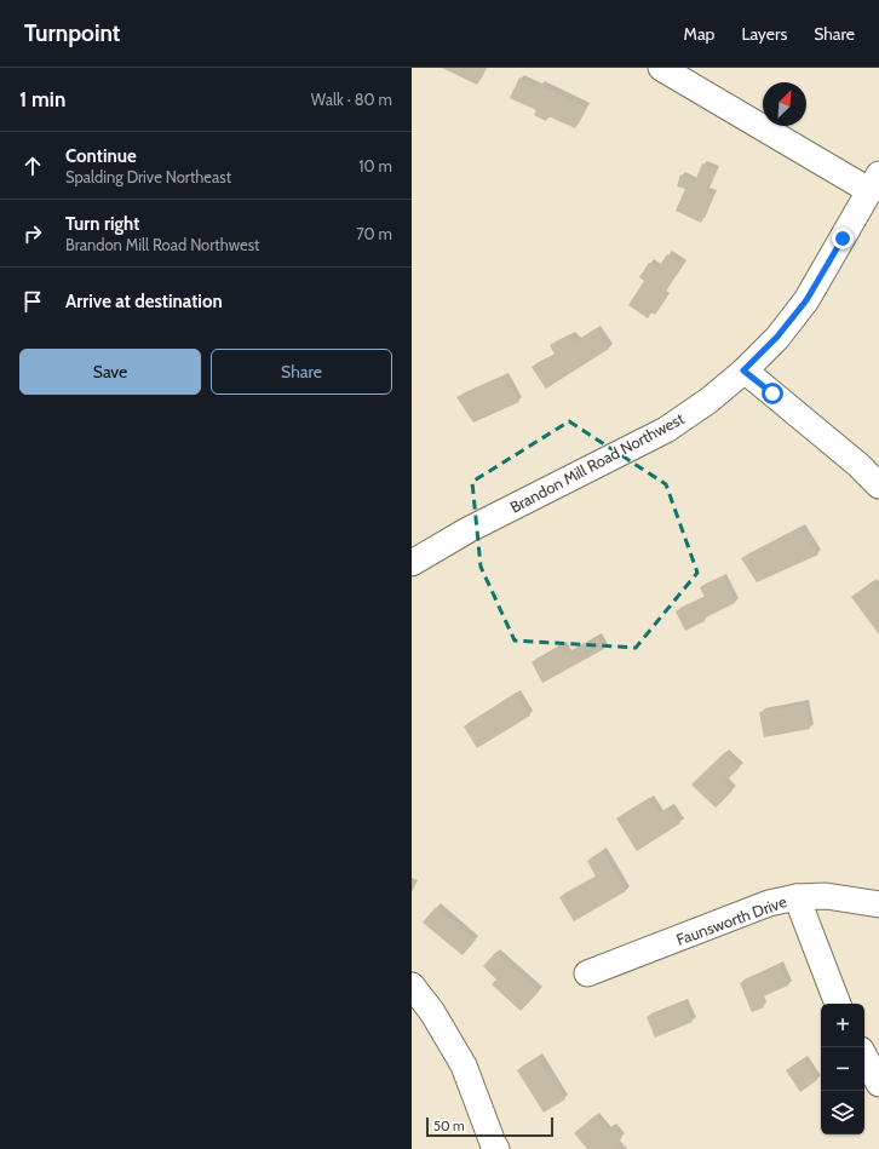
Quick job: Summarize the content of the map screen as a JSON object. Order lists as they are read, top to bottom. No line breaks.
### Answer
{"streets":{"street":["Brandon Mill Road Northwest","Faunsworth Drive"]},"scale_bar":"50 m","north":"top right","page":{"header":"Turnpoint","nav":["Map","Layers","Share"],"heading":["1 min","Walk · 80 m"],"list":[["Continue","Spalding Drive Northeast","10 m"],["Turn right","Brandon Mill Road Northwest","70 m"],"Arrive at destination"],"buttons":["Save","Share"],"map_buttons":["+","−"],"scale":"50 m"}}
